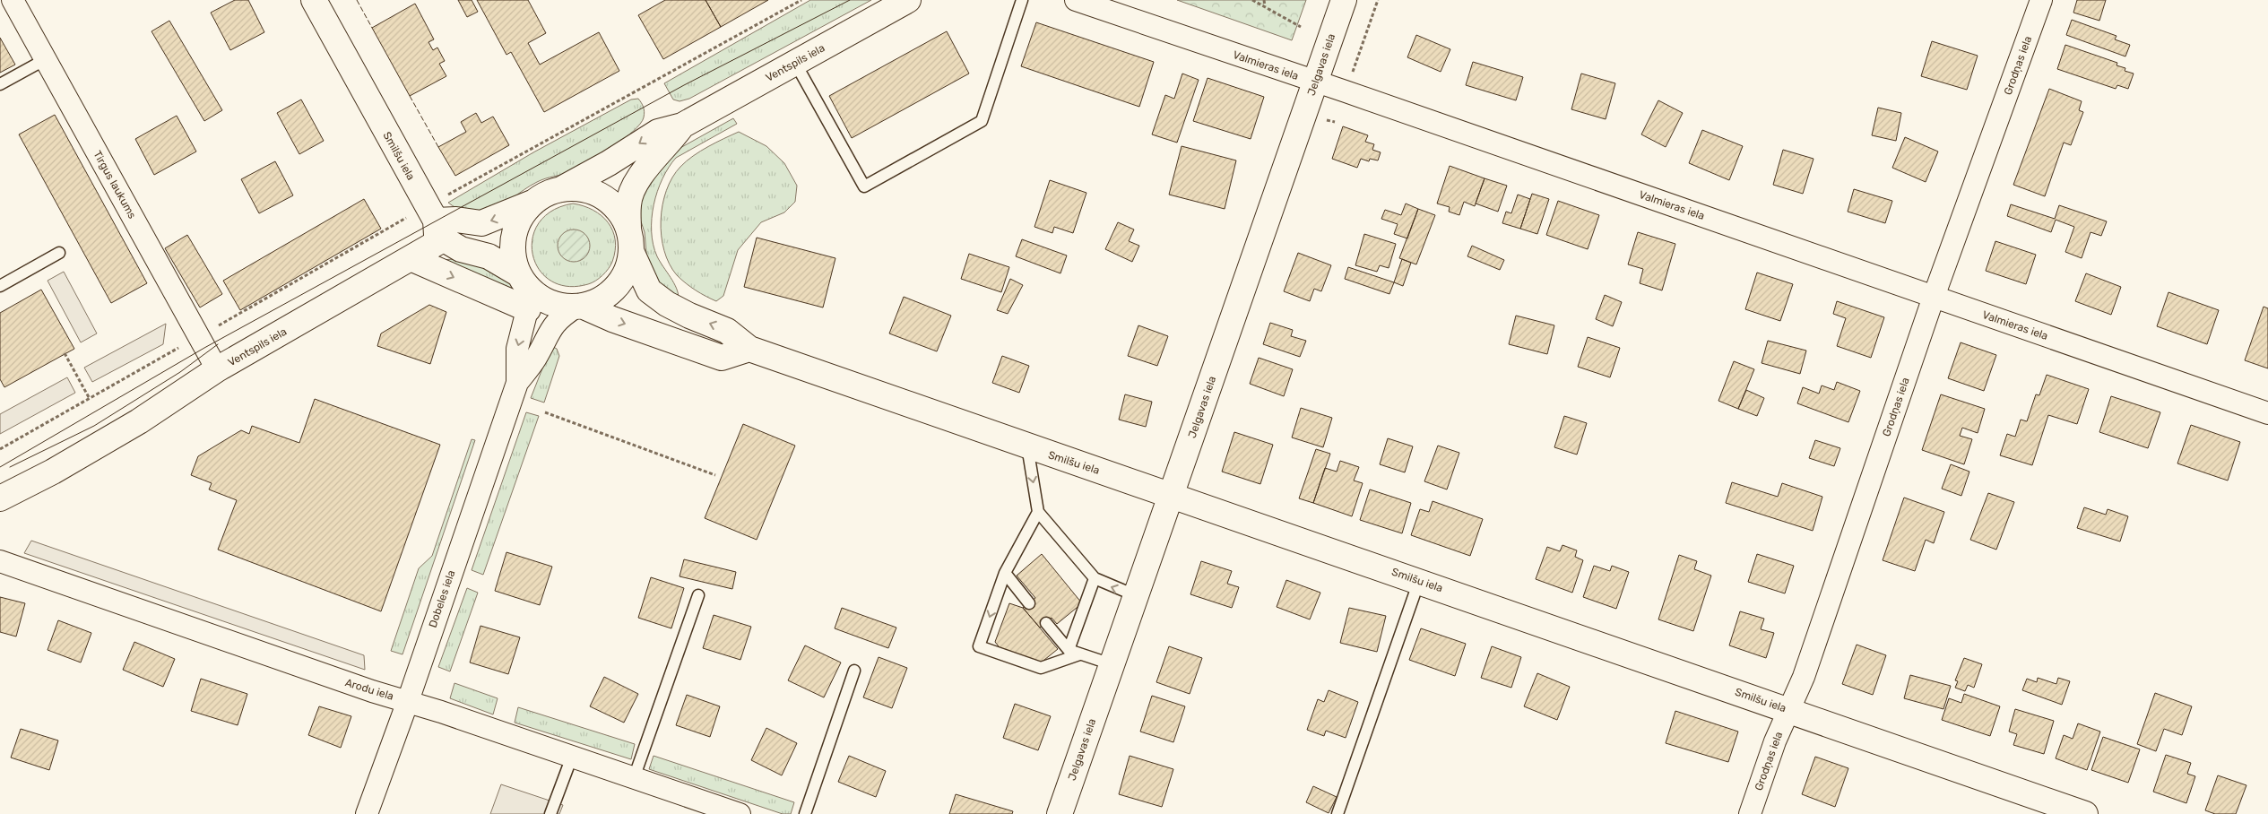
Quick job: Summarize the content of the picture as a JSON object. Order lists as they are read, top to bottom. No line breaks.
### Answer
{"streets":{"street":["Ventspils iela","Jelgavas iela","Valmieras iela","Grodņas iela","Smilšu iela","Tirgus laukums","Dobeles iela","Arodu iela"]},"crossings":[["Ventspils iela","Smilšu iela"],["Ventspils iela","Tirgus laukums"],["Jelgavas iela","Valmieras iela"],["Jelgavas iela","Smilšu iela"],["Valmieras iela","Grodņas iela"],["Grodņas iela","Smilšu iela"],["Dobeles iela","Arodu iela"]]}
